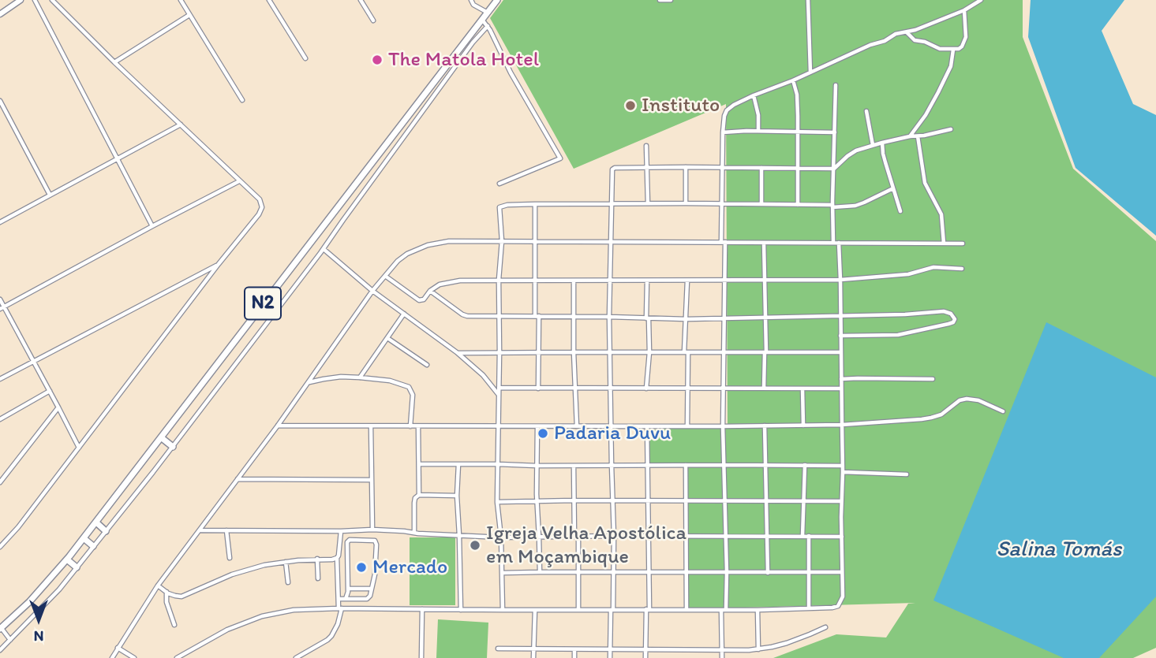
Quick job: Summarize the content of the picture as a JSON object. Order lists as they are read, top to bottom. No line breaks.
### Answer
{"streets":{"main road":["N2"]},"water":["Salina Tomás"],"places":["The Matola Hotel","Instituto","Padaria Duvu","Igreja Velha Apostólica em Moçambique","Mercado"],"north":"bottom"}
